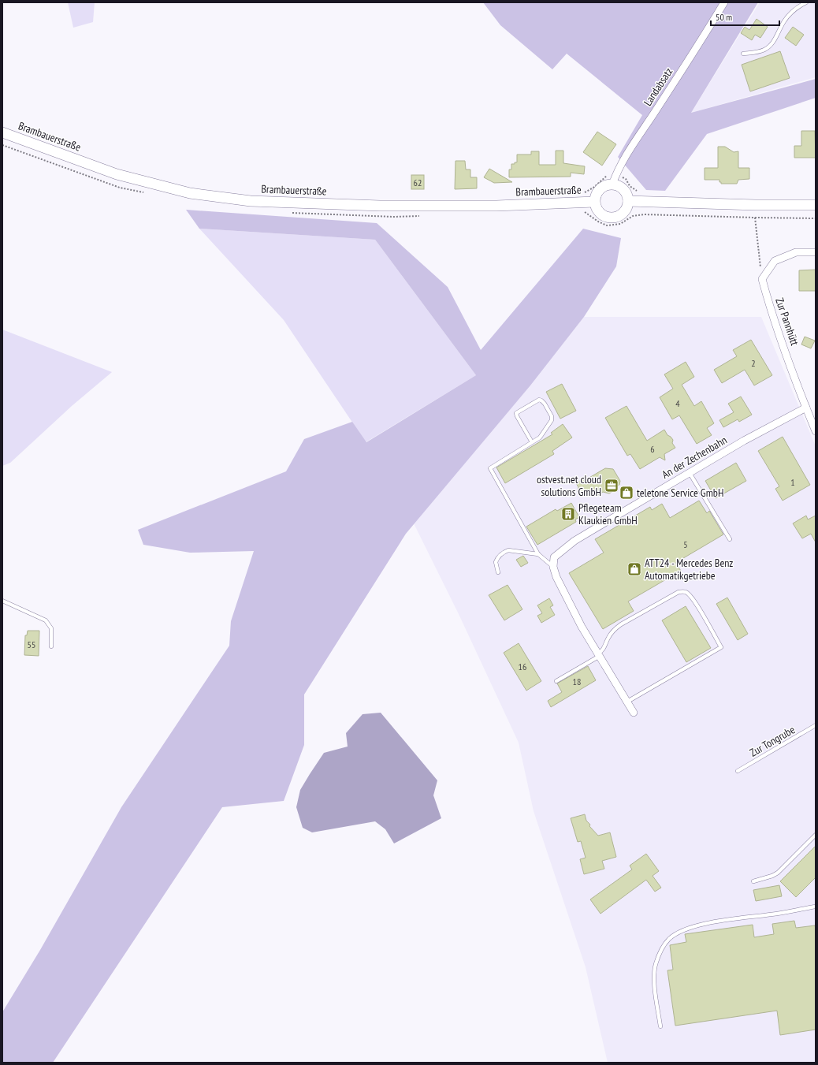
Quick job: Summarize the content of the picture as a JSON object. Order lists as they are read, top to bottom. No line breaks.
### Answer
{"streets":{"main road":["Brambauerstraße"],"street":["Landabsatz","Zur Pannhütt","An der Zechenbahn"],"lane":["Zur Tongrube"]},"crossings":[["Landabsatz","Brambauerstraße"],["Zur Pannhütt","An der Zechenbahn"]],"places":{"office":["ostvest.net cloud solutions GmbH"],"shop":["teletone Service GmbH","ATT24 - Mercedes Benz Automatikgetriebe"],"building":["Pflegeteam Klaukien GmbH"]},"house_numbers":["62","2","4","6","1","5","55","16","18"],"scale_bar":"50 m"}
